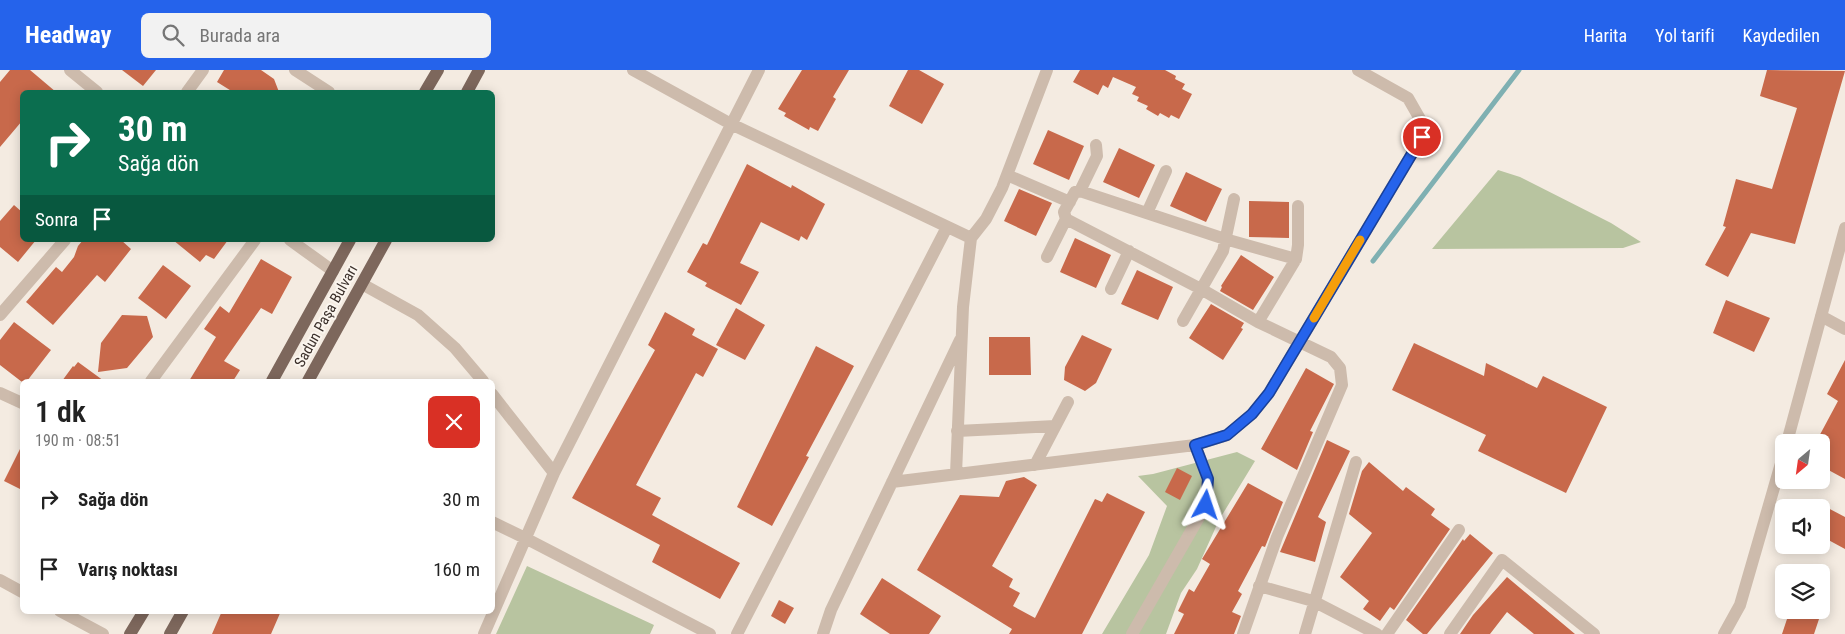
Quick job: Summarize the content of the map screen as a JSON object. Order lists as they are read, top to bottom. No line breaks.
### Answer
{"streets":{"main road":["Sadun Paşa Bulvarı"]},"north":"bottom left","page":{"header":"Headway","search":"Burada ara","nav":["Harita","Yol tarifi","Kaydedilen"],"turn":["30 m","Sağa dön"],"then":"Sonra","heading":["1 dk","190 m · 08:51"],"list":[{"name":"Sağa dön","value":"30 m"},{"name":"Varış noktası","value":"160 m"}]}}
